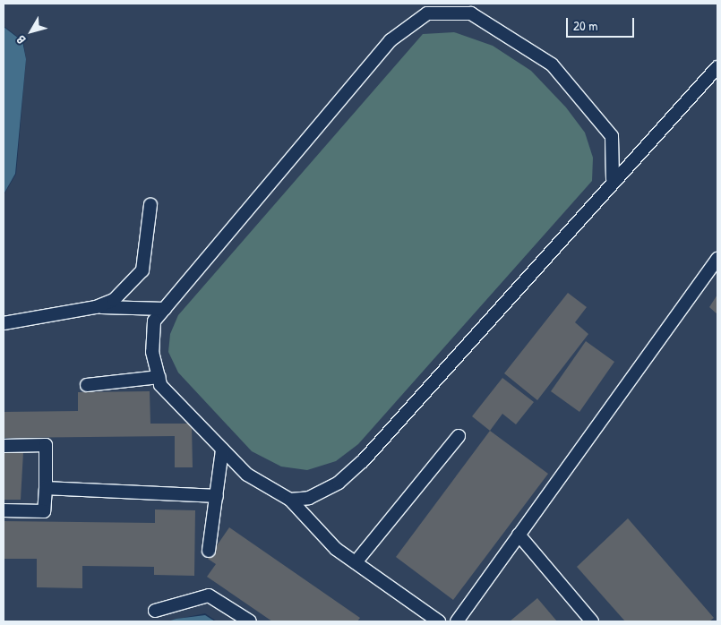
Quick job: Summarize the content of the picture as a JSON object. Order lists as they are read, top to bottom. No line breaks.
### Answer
{"scale_bar":"20 m","north":"bottom left"}
